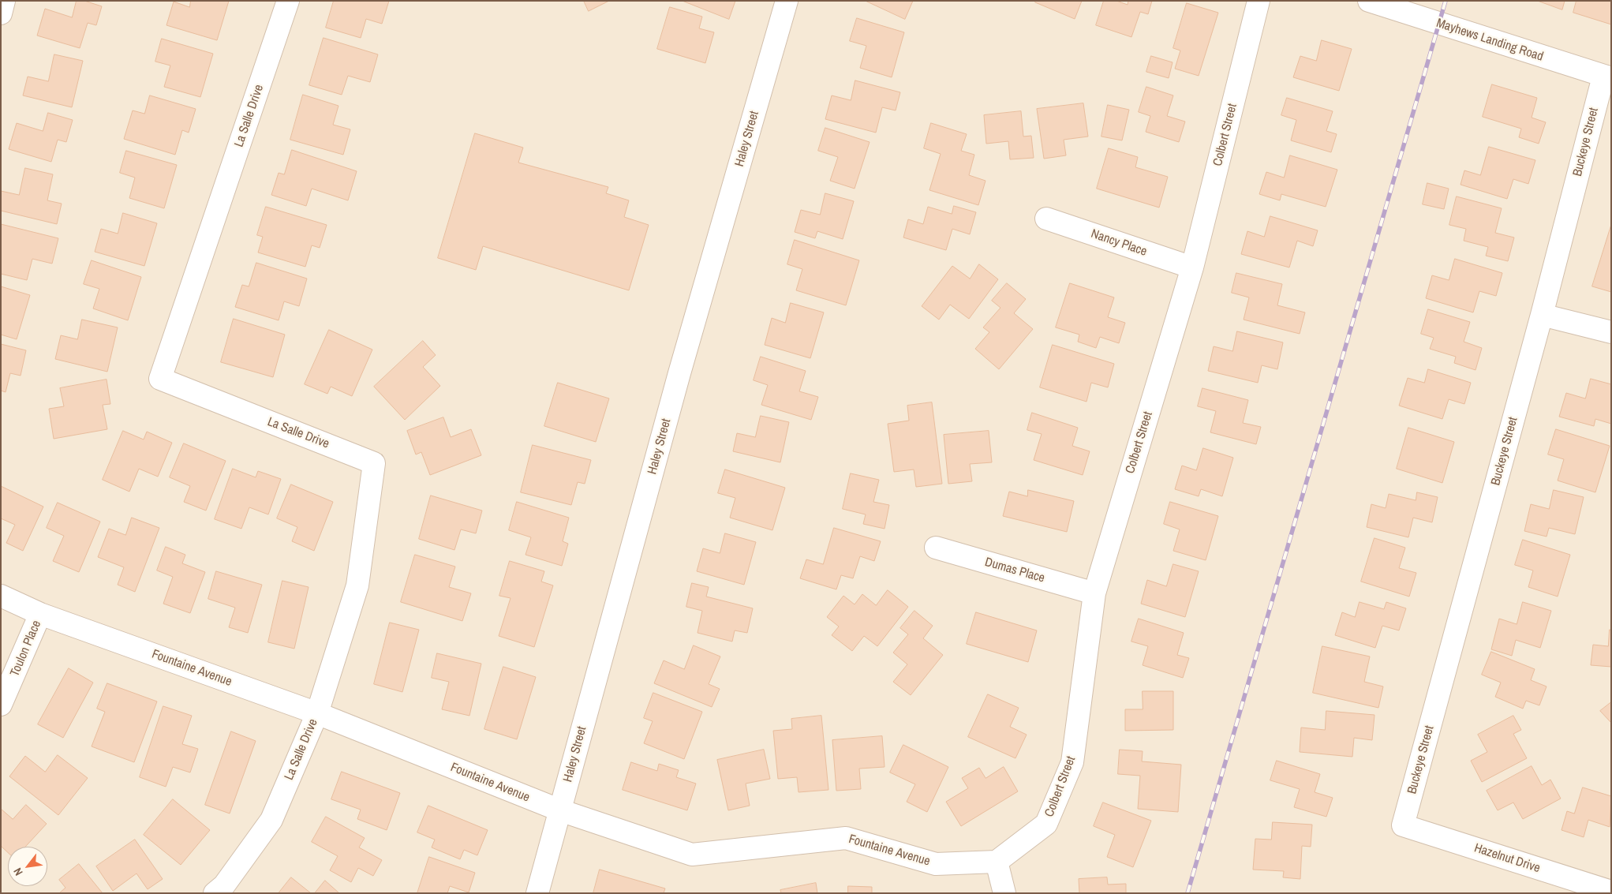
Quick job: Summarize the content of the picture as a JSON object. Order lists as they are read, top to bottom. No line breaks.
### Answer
{"streets":{"street":["Mayhews Landing Road","La Salle Drive","Colbert Street","Haley Street","Buckeye Street","Nancy Place","Dumas Place","Toulon Place","Fountaine Avenue","Hazelnut Drive"]},"crossings":[["Mayhews Landing Road","Buckeye Street"],["La Salle Drive","Fountaine Avenue"],["Colbert Street","Nancy Place"],["Colbert Street","Dumas Place"],["Colbert Street","Fountaine Avenue"],["Haley Street","Fountaine Avenue"],["Buckeye Street","Hazelnut Drive"],["Toulon Place","Fountaine Avenue"]],"north":"bottom left"}
